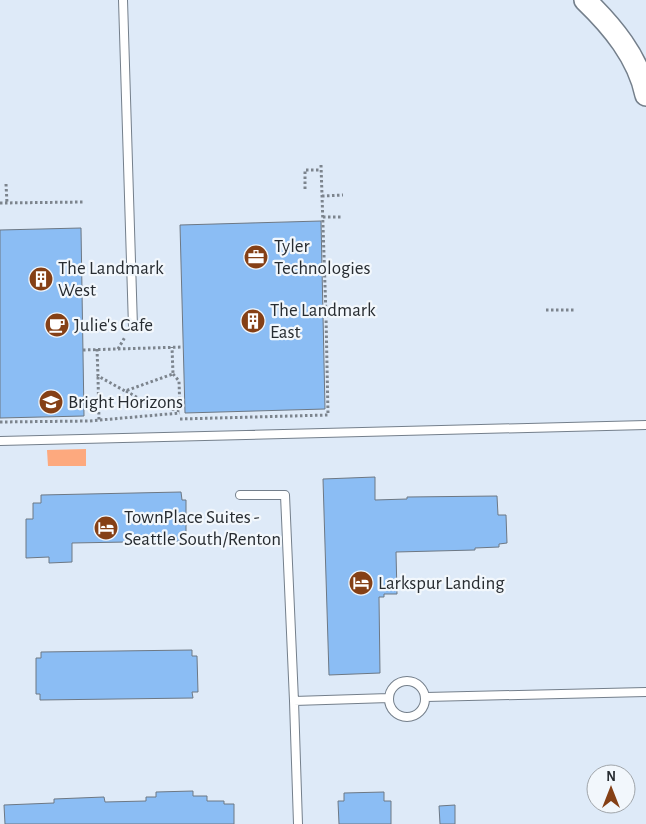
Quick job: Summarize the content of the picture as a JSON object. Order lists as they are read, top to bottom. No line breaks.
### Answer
{"places":{"office":["Tyler Technologies"],"building":["The Landmark West","The Landmark East"],"cafe":["Julie's Cafe"],"school or university":["Bright Horizons"],"hotel":["TownPlace Suites - Seattle South/Renton","Larkspur Landing"]},"north":"top"}
